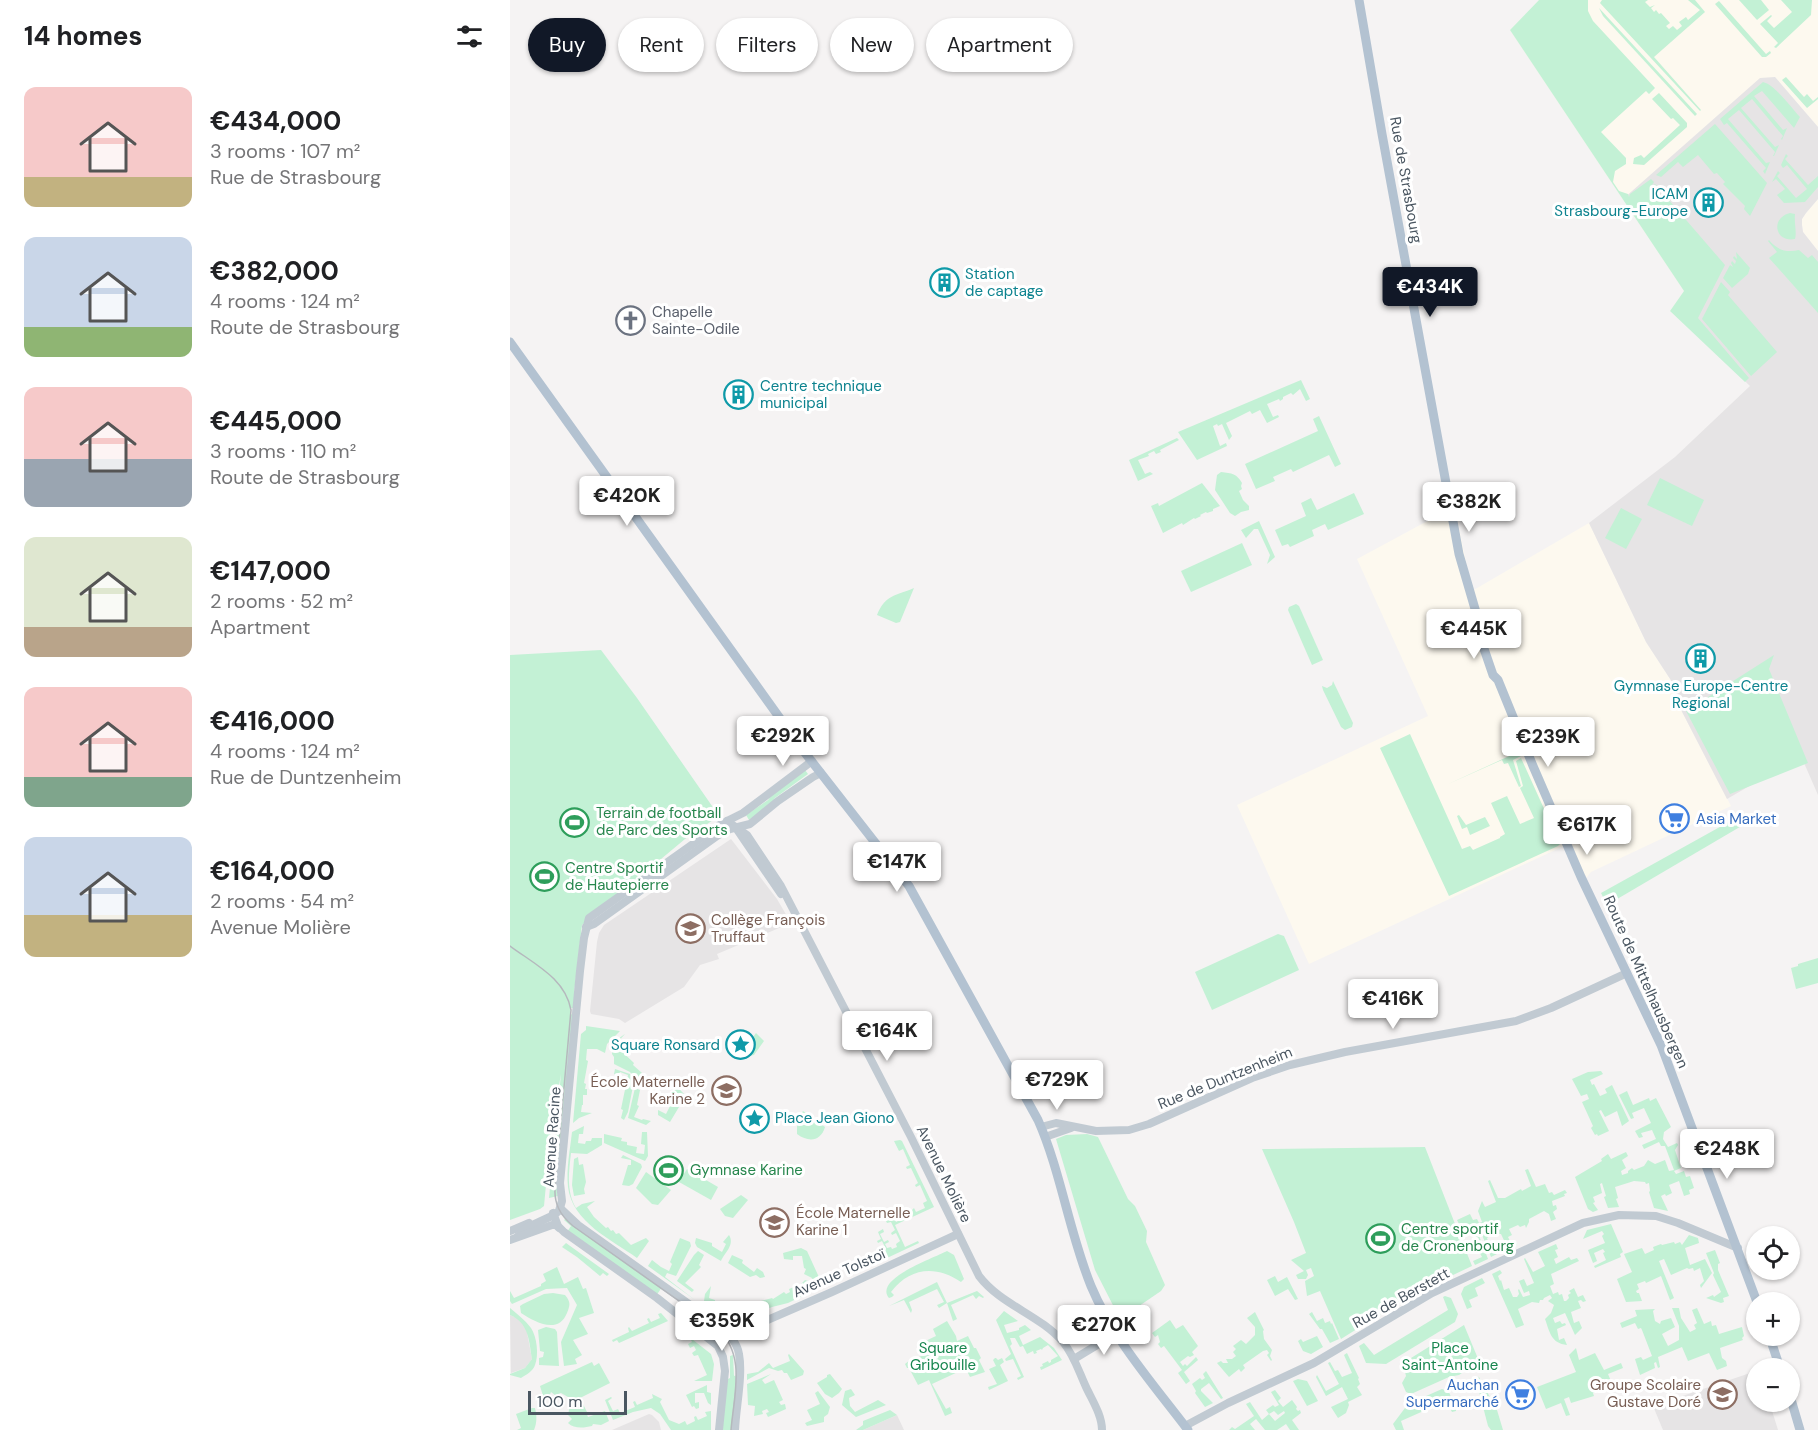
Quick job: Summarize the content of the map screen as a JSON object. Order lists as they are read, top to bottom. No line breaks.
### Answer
{"streets":{"main road":["Rue de Strasbourg","Route de Mittelhausbergen"],"street":["Rue de Duntzenheim","Avenue Racine","Avenue Molière","Avenue Tolstoï","Rue de Berstett"]},"crossings":[["Rue de Strasbourg","Route de Mittelhausbergen"],["Route de Mittelhausbergen","Rue de Duntzenheim"],["Route de Mittelhausbergen","Rue de Berstett"],["Avenue Racine","Avenue Tolstoï"],["Avenue Molière","Avenue Tolstoï"]],"parks":["Square Gribouille","Place Saint-Antoine"],"places":{"building":["ICAM Strasbourg-Europe","Station de captage","Centre technique municipal","Gymnase Europe-Centre Regional"],"church":["Chapelle Sainte-Odile"],"supermarket":["Asia Market","Auchan Supermarché"],"sports":["Terrain de football de Parc des Sports","Centre Sportif de Hautepierre","Gymnase Karine","Centre sportif de Cronenbourg"],"school or university":["Collège François Truffaut","École Maternelle Karine 2","École Maternelle Karine 1","Groupe Scolaire Gustave Doré"],"place":["Square Ronsard","Place Jean Giono"]},"scale_bar":"100 m","page":{"heading":"14 homes","chip":["Buy","Rent","Filters","New","Apartment"],"list":[{"name":"€434,000","note":"3 rooms · 107 m² · Rue de Strasbourg"},{"name":"€382,000","note":"4 rooms · 124 m² · Route de Strasbourg"},{"name":"€445,000","note":"3 rooms · 110 m² · Route de Strasbourg"},{"name":"€147,000","note":"2 rooms · 52 m² · Apartment"},{"name":"€416,000","note":"4 rooms · 124 m² · Rue de Duntzenheim"},{"name":"€164,000","note":"2 rooms · 54 m² · Avenue Molière"}],"price":["€434K","€420K","€382K","€445K","€292K","€239K","€617K","€147K","€416K","€164K","€729K","€248K","€359K","€270K"],"map_buttons":["+","−"],"scale":"100 m"}}
